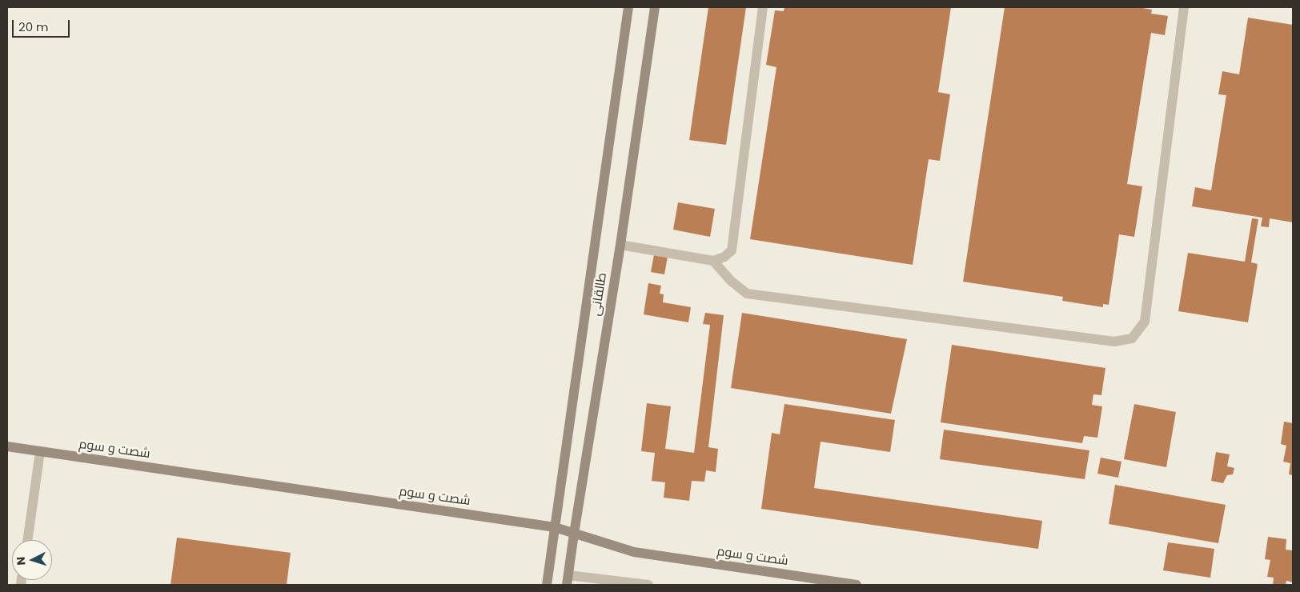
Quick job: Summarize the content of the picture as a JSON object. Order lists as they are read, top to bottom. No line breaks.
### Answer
{"streets":{"street":["طالقانی","شصت و سوم"]},"crossings":[["طالقانی","شصت و سوم"]],"scale_bar":"20 m","north":"left"}
